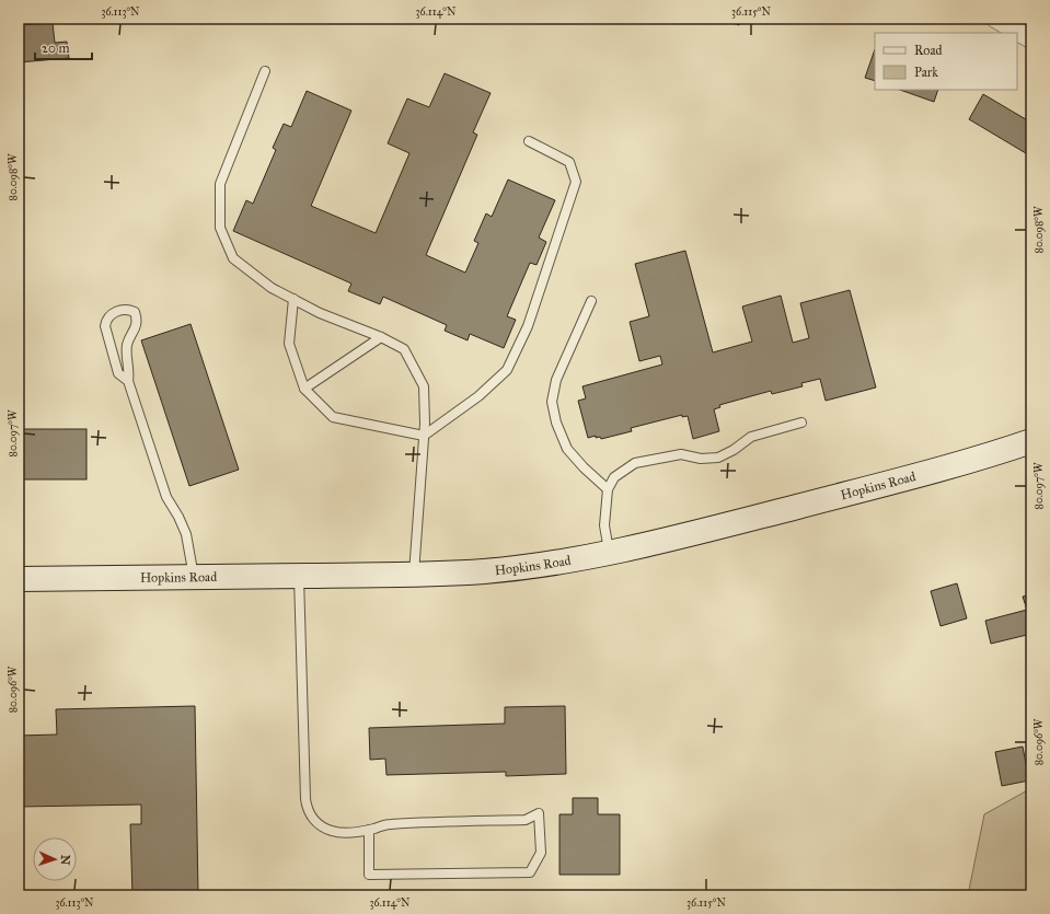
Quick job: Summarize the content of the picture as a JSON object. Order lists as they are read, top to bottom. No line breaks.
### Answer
{"streets":{"main road":["Hopkins Road"]},"legend":["Road","Park"],"scale_bar":"20 m","north":"right","coordinates":["36.113°N","36.114°N","36.115°N","80.098°W","80.097°W","80.096°W"]}
